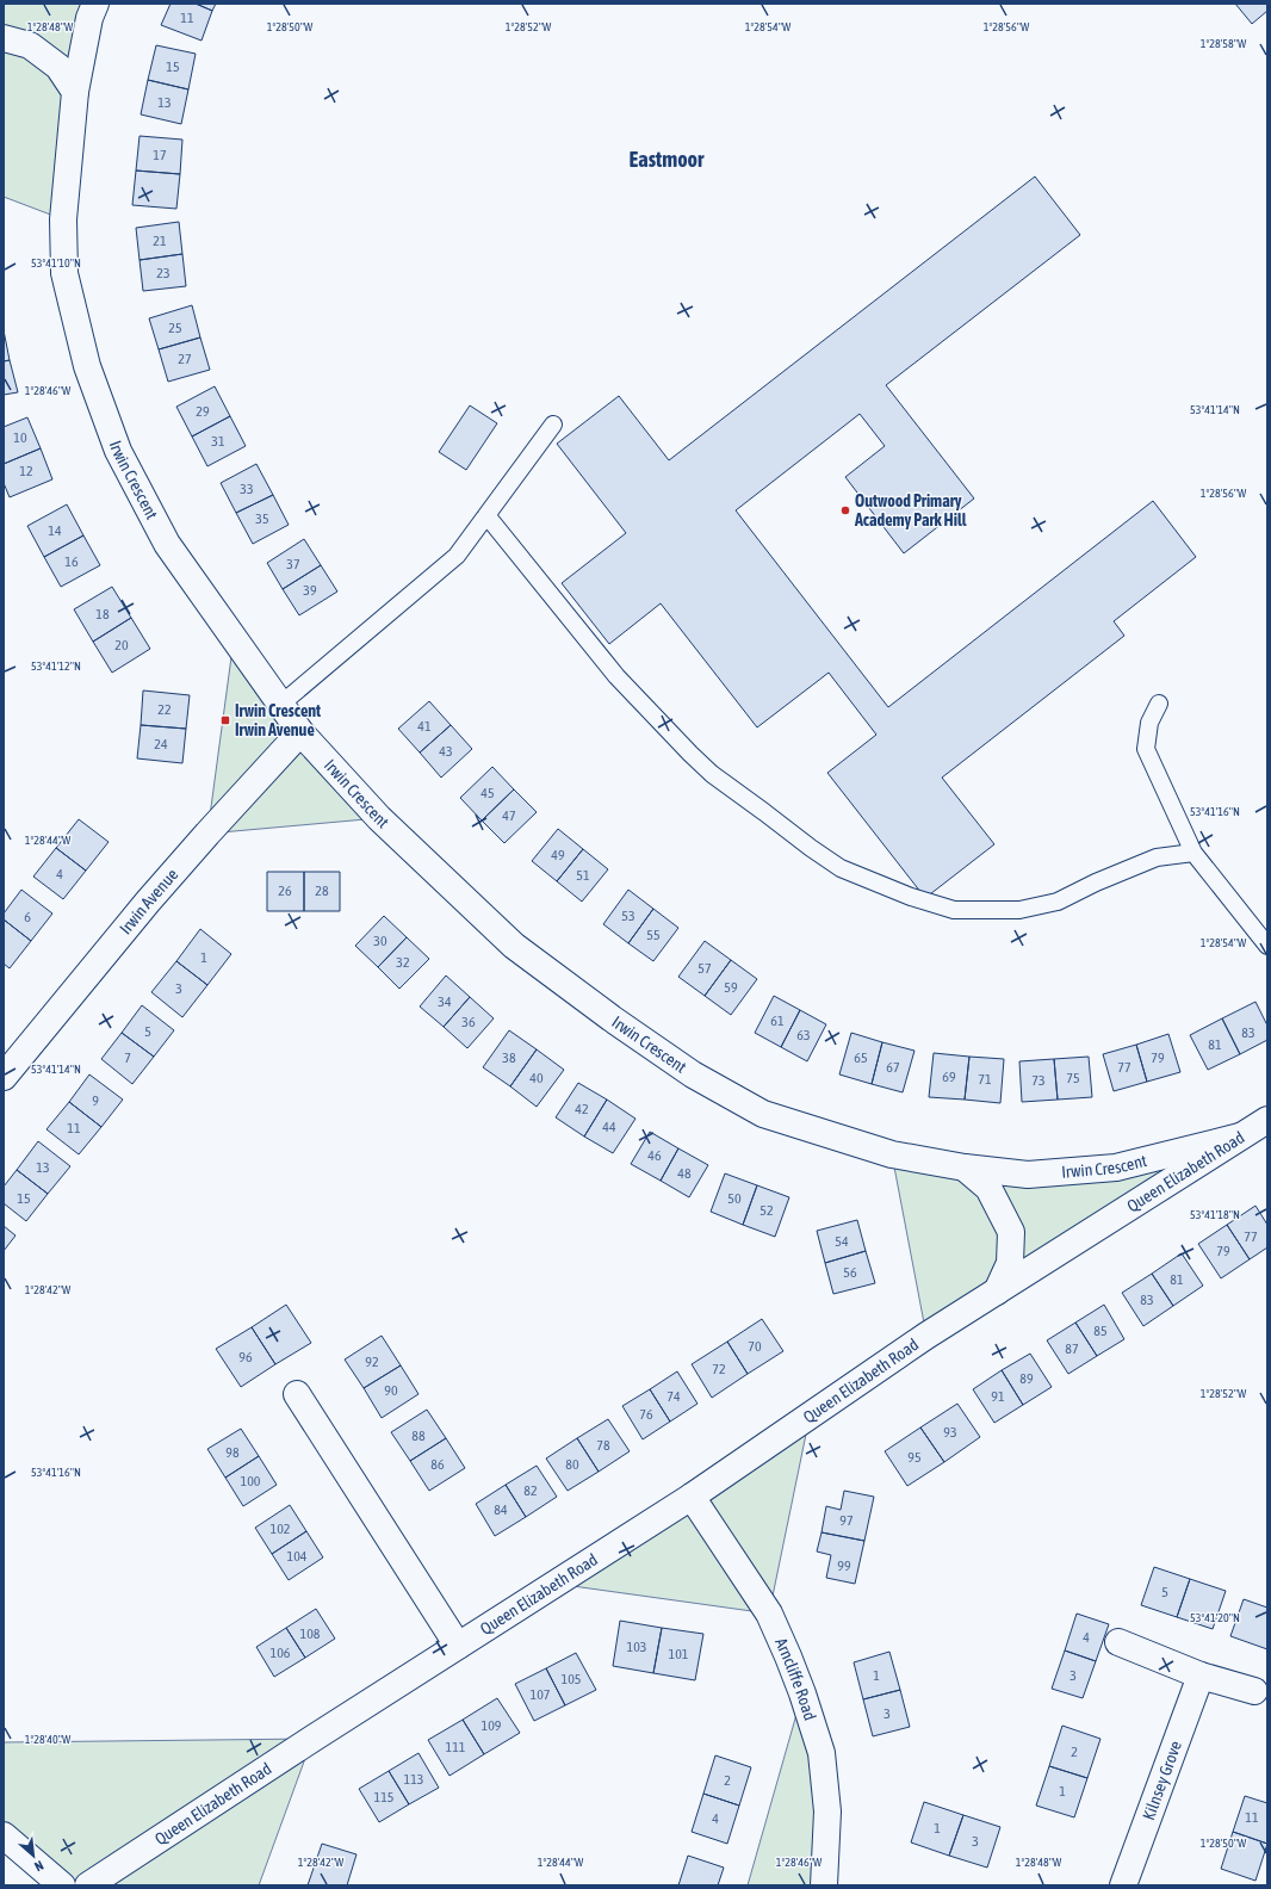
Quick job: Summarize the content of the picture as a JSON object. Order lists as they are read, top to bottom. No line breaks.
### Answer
{"streets":{"street":["Irwin Crescent","Irwin Avenue","Queen Elizabeth Road","Arncliffe Road","Kilnsey Grove"]},"crossings":[["Irwin Crescent","Irwin Avenue"],["Irwin Crescent","Queen Elizabeth Road"],["Queen Elizabeth Road","Arncliffe Road"]],"districts":["Eastmoor"],"places":{"other":["Outwood Primary Academy Park Hill"],"transit":["Irwin Crescent Irwin Avenue"]},"house_numbers":["11","15","13","17","21","23","25","27","29","10","31","12","33","35","14","16","37","39","18","20","22","41","24","43","45","47","49","4","51","26","28","53","6","55","30","1","32","57","59","3","34","61","36","5","83","63","81","7","38","65","79","67","77","69","40","75","71","73","9","42","44","11","46","13","48","15","50","52","77","54","79","56","81","83","85","70","87","96","92","72","89","90","74","91","76","93","88","78","98","95","86","80","100","82","84","97","102","104","99","5","108","4","103","106","101","1","3","105","107","3","109","111","2","113","2","1","115","11","4","1","3"],"north":"bottom right","coordinates":["1°28'50\"W","1°28'52\"W","1°28'54\"W","1°28'48\"W","1°28'56\"W","1°28'58\"W","53°41'10\"N","1°28'46\"W","53°41'14\"N","53°41'12\"N","53°41'16\"N","1°28'44\"W","53°41'18\"N","1°28'42\"W","53°41'20\"N","1°28'40\"W"]}
